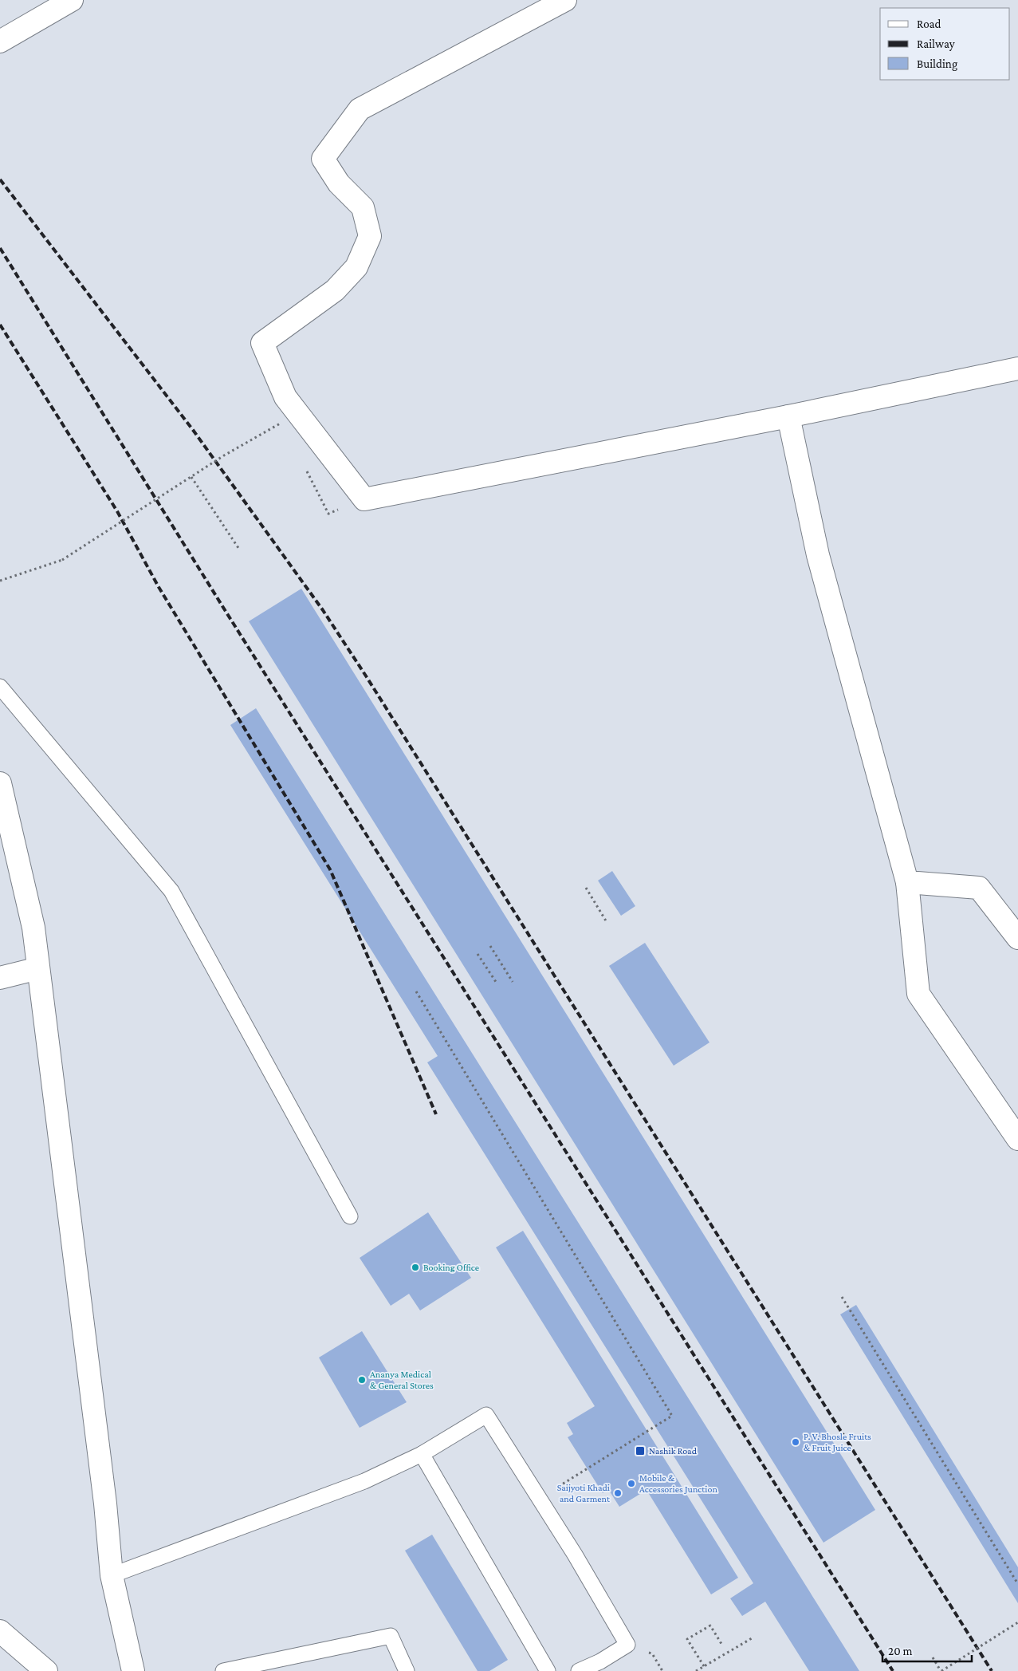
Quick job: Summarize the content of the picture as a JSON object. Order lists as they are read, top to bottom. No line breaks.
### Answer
{"places":{"other":["Booking Office","Ananya Medical & General Stores","P. V. Bhosle Fruits & Fruit Juice","Mobile & Accessories Junction","Saijyoti Khadi and Garment"],"transit":["Nashik Road"]},"legend":["Road","Railway","Building"],"scale_bar":"20 m"}
